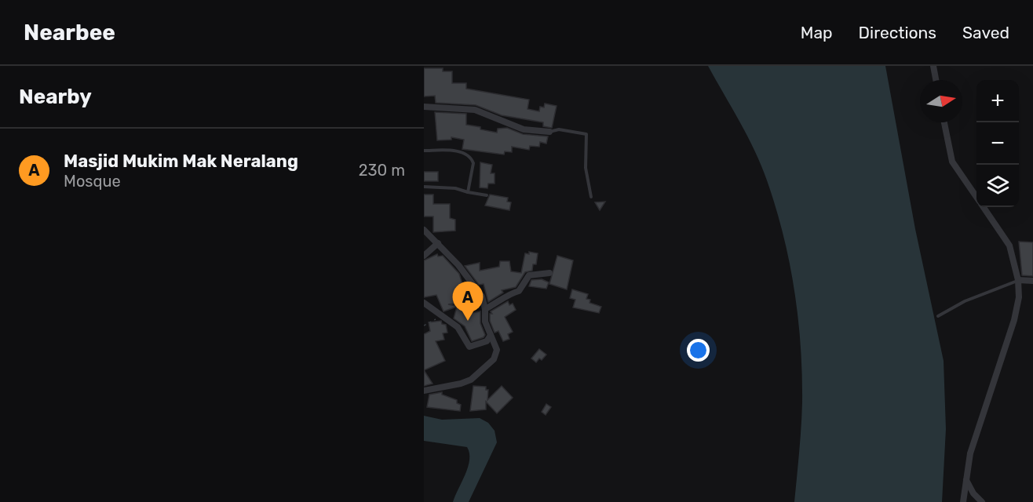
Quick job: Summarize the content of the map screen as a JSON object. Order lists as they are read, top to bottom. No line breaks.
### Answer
{"north":"right","page":{"header":"Nearbee","nav":["Map","Directions","Saved"],"heading":"Nearby","map_buttons":["+","−"],"list":[{"mark":"A","name":"Masjid Mukim Mak Neralang","note":"Mosque","value":"230 m"}],"pins":"A"}}
